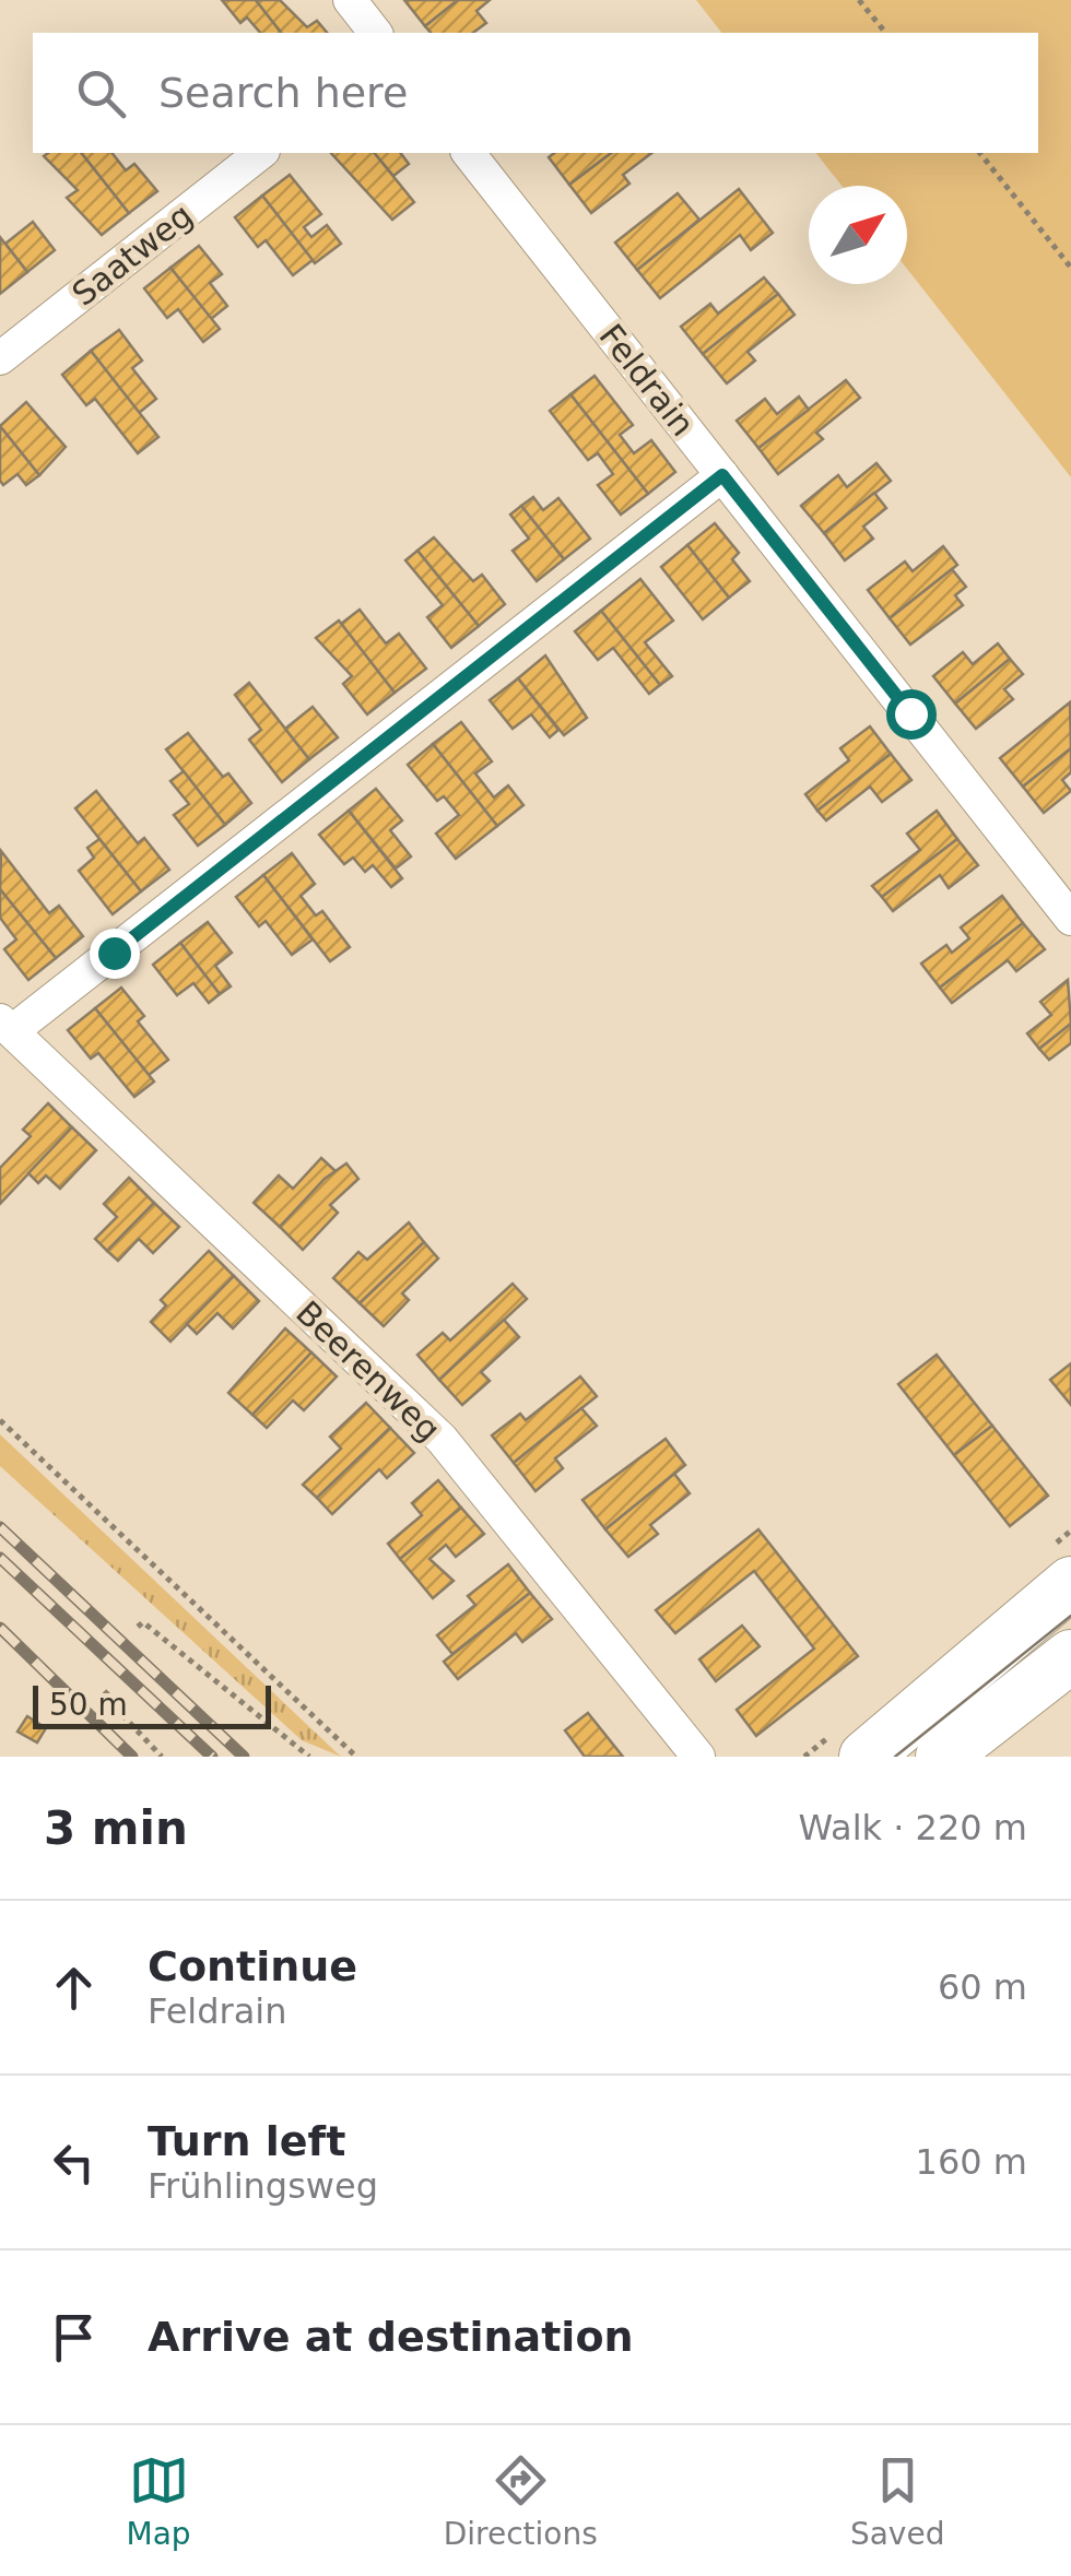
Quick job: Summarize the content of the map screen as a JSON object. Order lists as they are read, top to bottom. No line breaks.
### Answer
{"streets":{"street":["Saatweg","Feldrain","Beerenweg"]},"scale_bar":"50 m","north":"top right","page":{"search":"Search here","scale":"50 m","heading":["3 min","Walk · 220 m"],"list":[["Continue","Feldrain","60 m"],["Turn left","Frühlingsweg","160 m"],"Arrive at destination"],"nav":["Map","Directions","Saved"]}}
